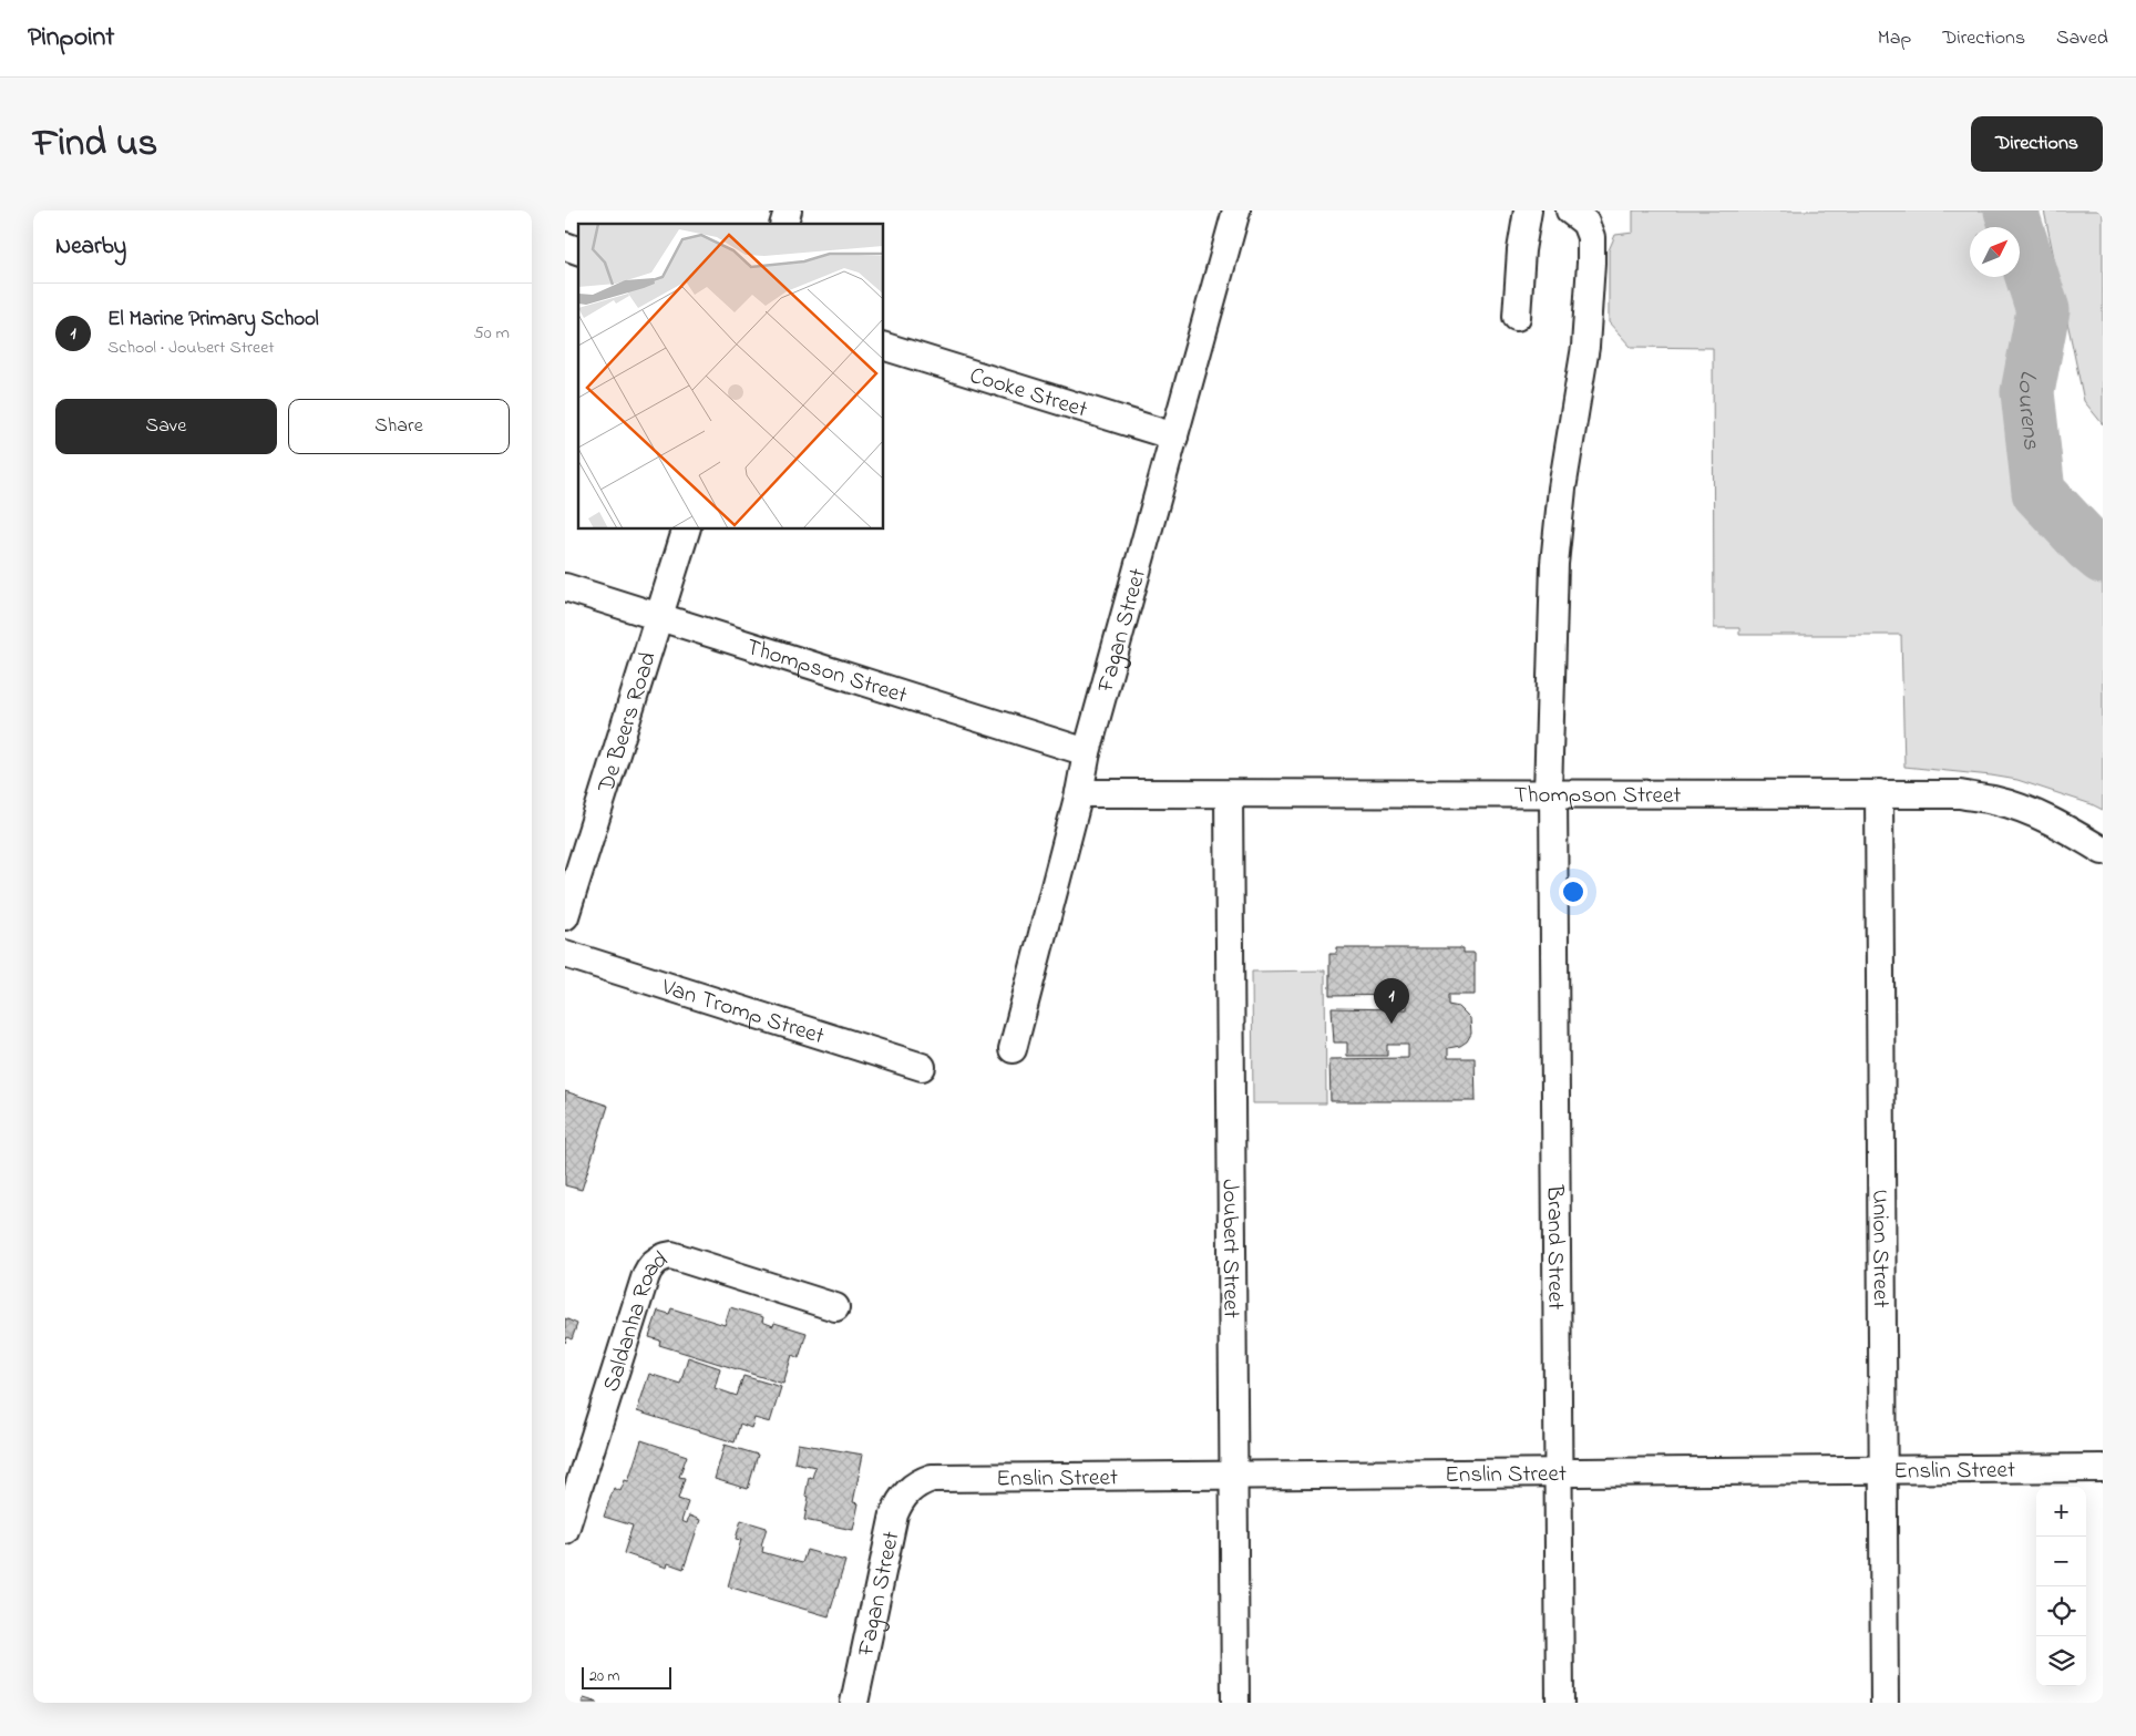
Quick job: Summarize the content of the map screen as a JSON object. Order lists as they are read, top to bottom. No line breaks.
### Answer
{"streets":{"street":["Cooke Street","Fagan Street","Thompson Street","De Beers Road","Van Tromp Street","Brand Street","Joubert Street","Union Street","Saldanha Road","Enslin Street"]},"crossings":[["Cooke Street","Fagan Street"],["Fagan Street","Thompson Street"],["Fagan Street","Enslin Street"],["Thompson Street","De Beers Road"],["Thompson Street","Brand Street"],["Thompson Street","Joubert Street"],["Thompson Street","Union Street"],["Brand Street","Enslin Street"],["Joubert Street","Enslin Street"],["Union Street","Enslin Street"]],"water":["Lourens"],"scale_bar":"20 m","north":"top right","page":{"header":"Pinpoint","nav":["Map","Directions","Saved"],"title":"Find us","buttons":["Directions",["Save","Share"]],"heading":"Nearby","list":[{"mark":"1","name":"El Marine Primary School","note":"School · Joubert Street","value":"50 m"}],"pins":"1","map_buttons":["+","−"],"scale":"20 m"}}
